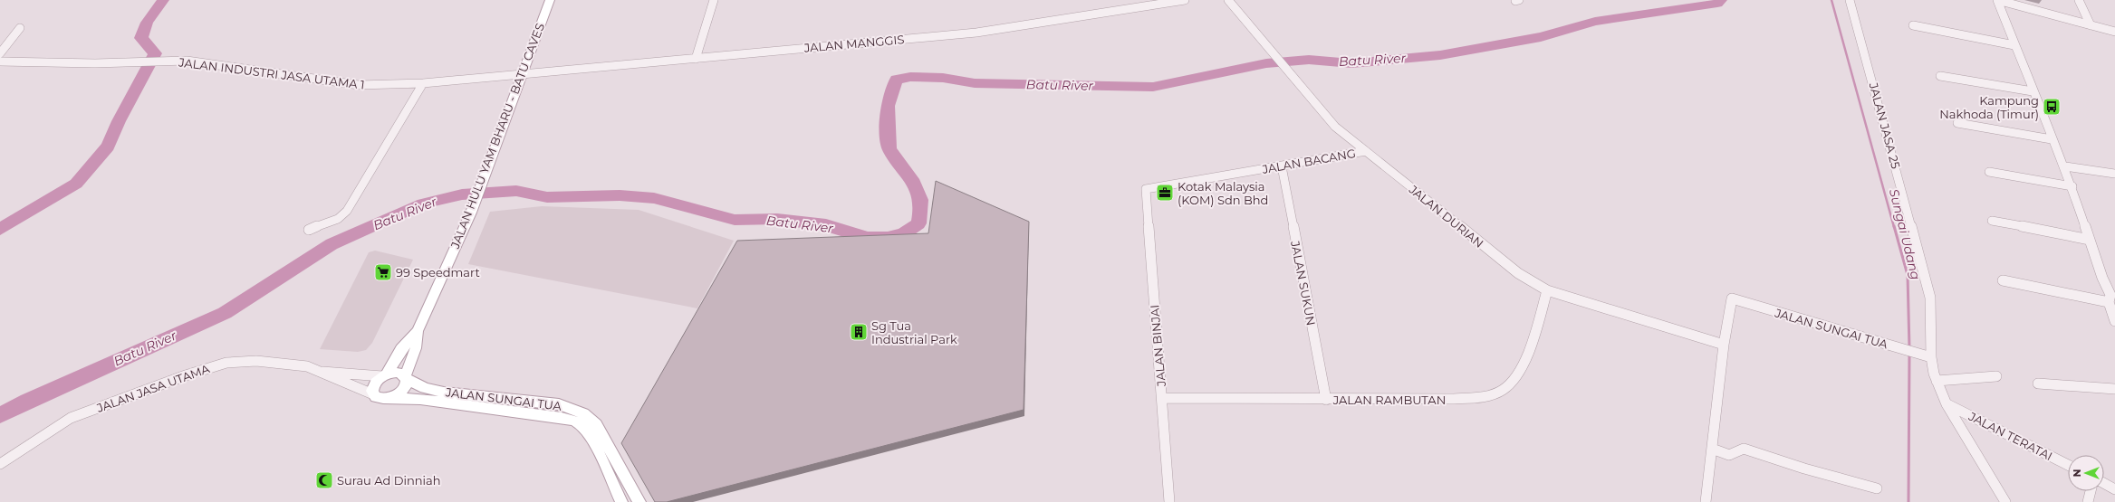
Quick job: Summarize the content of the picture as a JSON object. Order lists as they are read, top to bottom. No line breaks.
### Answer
{"streets":{"main road":["JALAN HULU YAM BHARU - BATU CAVES","JALAN SUNGAI TUA"],"street":["JALAN MANGGIS","JALAN INDUSTRI JASA UTAMA 1","JALAN JASA 25","JALAN BACANG","JALAN DURIAN","JALAN SUKUN","JALAN BINJAI","JALAN JASA UTAMA","JALAN RAMBUTAN","JALAN TERATAI"]},"crossings":[["JALAN MANGGIS","JALAN INDUSTRI JASA UTAMA 1"],["JALAN MANGGIS","JALAN HULU YAM BHARU - BATU CAVES"],["JALAN INDUSTRI JASA UTAMA 1","JALAN HULU YAM BHARU - BATU CAVES"],["JALAN JASA 25","JALAN SUNGAI TUA"],["JALAN JASA 25","JALAN TERATAI"],["JALAN HULU YAM BHARU - BATU CAVES","JALAN SUNGAI TUA"],["JALAN HULU YAM BHARU - BATU CAVES","JALAN JASA UTAMA"],["JALAN BACANG","JALAN DURIAN"],["JALAN BACANG","JALAN SUKUN"],["JALAN BACANG","JALAN BINJAI"],["JALAN DURIAN","JALAN SUNGAI TUA"],["JALAN DURIAN","JALAN RAMBUTAN"],["JALAN SUKUN","JALAN RAMBUTAN"],["JALAN SUNGAI TUA","JALAN JASA UTAMA"],["JALAN BINJAI","JALAN RAMBUTAN"]],"water":["Batu River","Sungai Udang"],"places":{"bus stop":["Kampung Nakhoda (Timur)"],"office":["Kotak Malaysia (KOM) Sdn Bhd"],"supermarket":["99 Speedmart"],"building":["Sg Tua Industrial Park"],"mosque":["Surau Ad Dinniah"]},"north":"left"}
